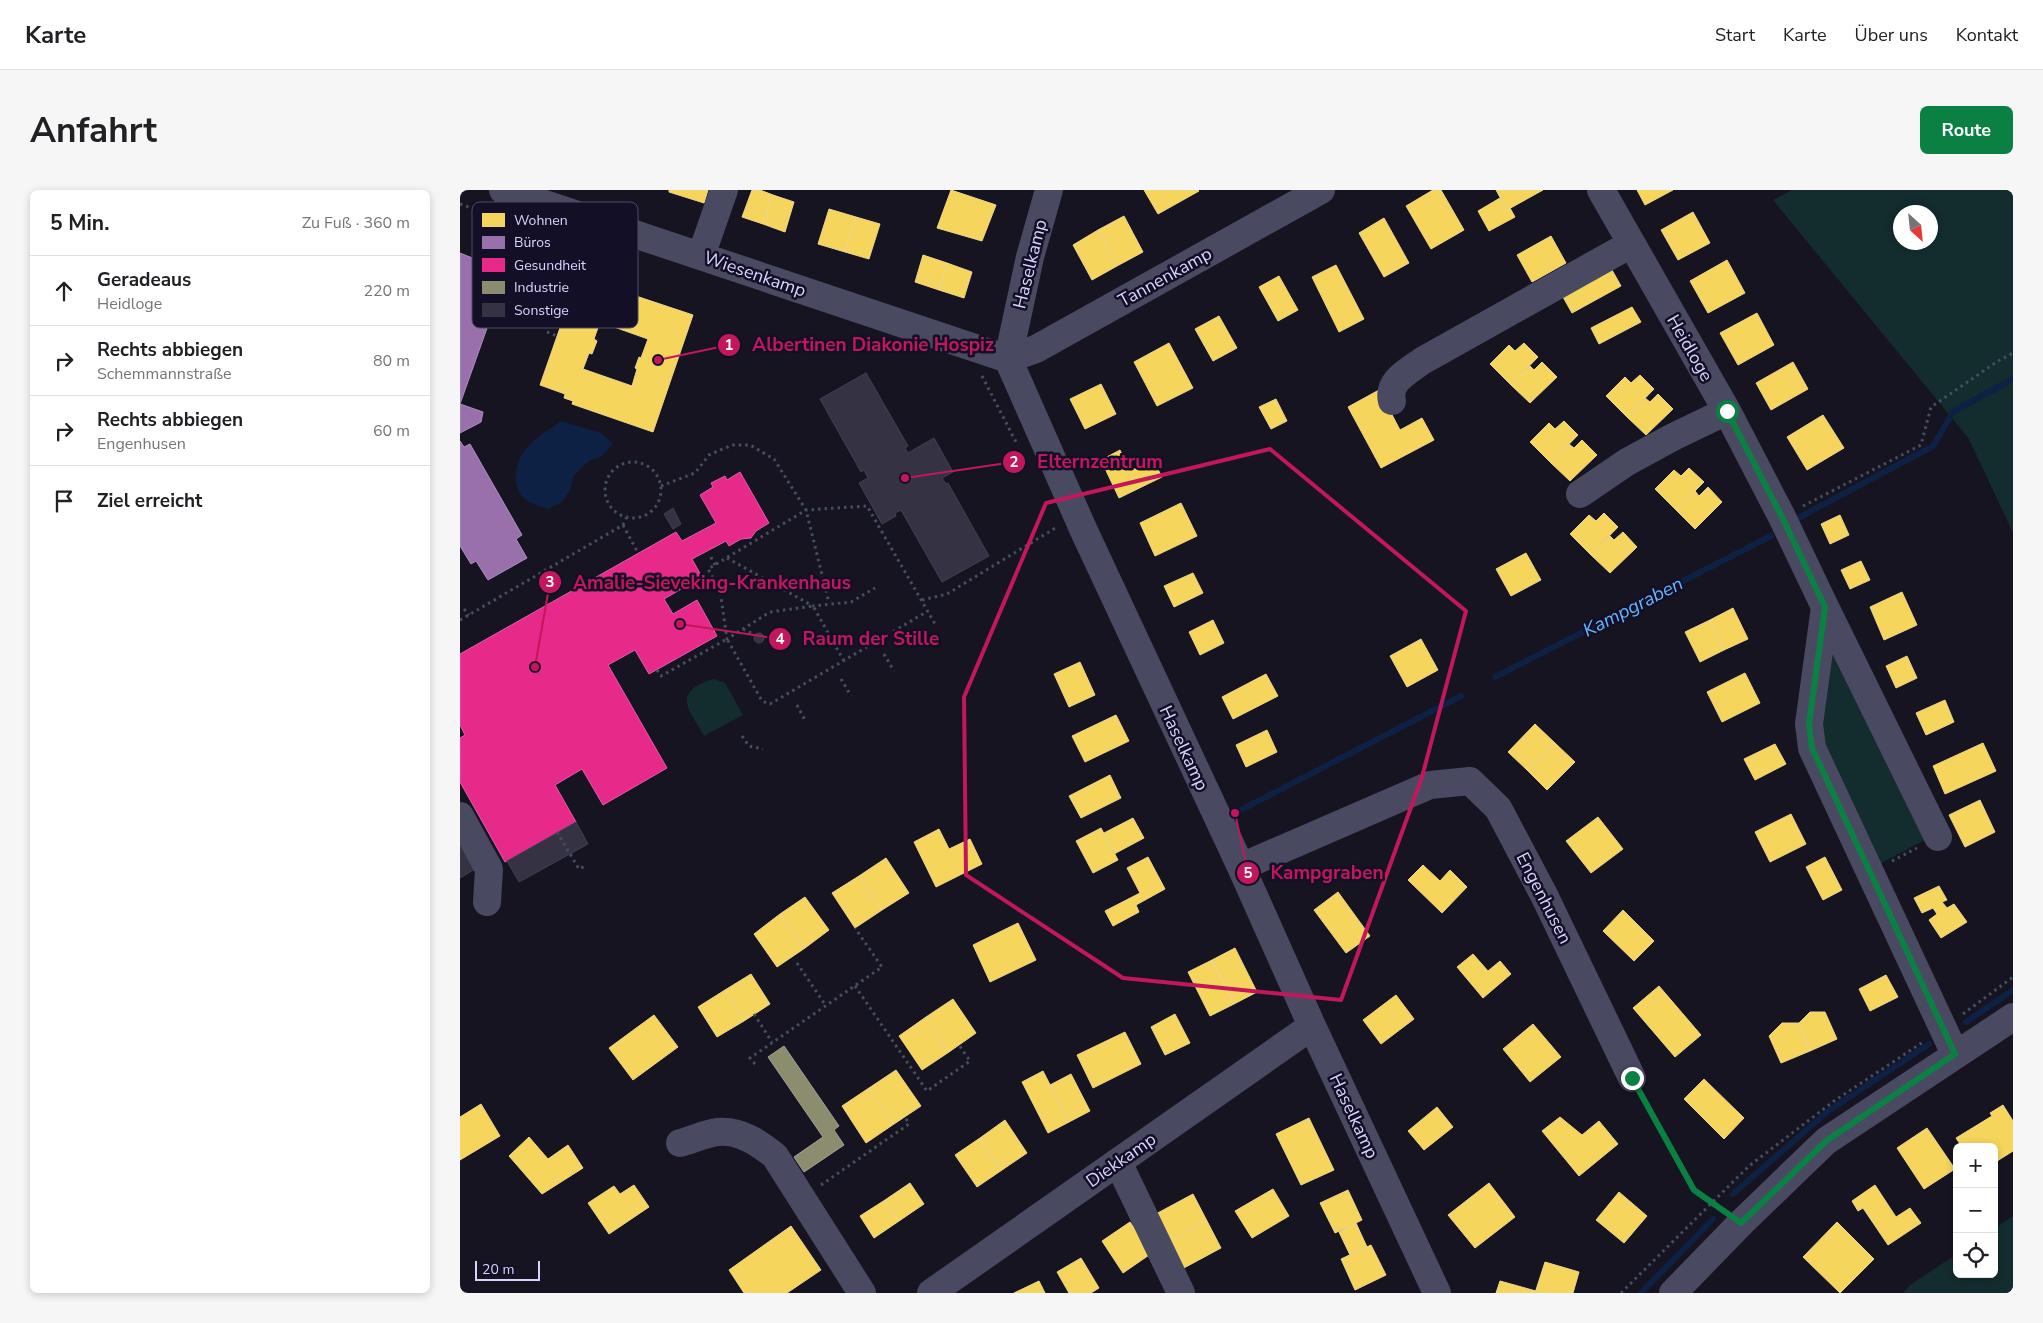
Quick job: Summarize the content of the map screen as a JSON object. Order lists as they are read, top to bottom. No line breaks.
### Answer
{"streets":{"street":["Haselkamp","Wiesenkamp","Tannenkamp","Heidloge","Engenhusen","Diekkamp"]},"crossings":[["Haselkamp","Wiesenkamp"],["Haselkamp","Tannenkamp"],["Haselkamp","Engenhusen"],["Haselkamp","Diekkamp"],["Wiesenkamp","Tannenkamp"]],"water":["Kampgraben"],"places":["Albertinen Diakonie Hospiz","Elternzentrum","Raum der Stille","Amalie-Sieveking-Krankenhaus","Kampgraben"],"legend":["Wohnen","Büros","Gesundheit","Industrie","Sonstige"],"scale_bar":"20 m","north":"bottom right","page":{"header":"Karte","nav":["Start","Karte","Über uns","Kontakt"],"buttons":"Route","title":"Anfahrt","heading":["5 Min.","Zu Fuß · 360 m"],"list":[["Geradeaus","Heidloge","220 m"],["Rechts abbiegen","Schemmannstraße","80 m"],["Rechts abbiegen","Engenhusen","60 m"],"Ziel erreicht"],"map_buttons":["+","−"],"scale":"20 m"}}
